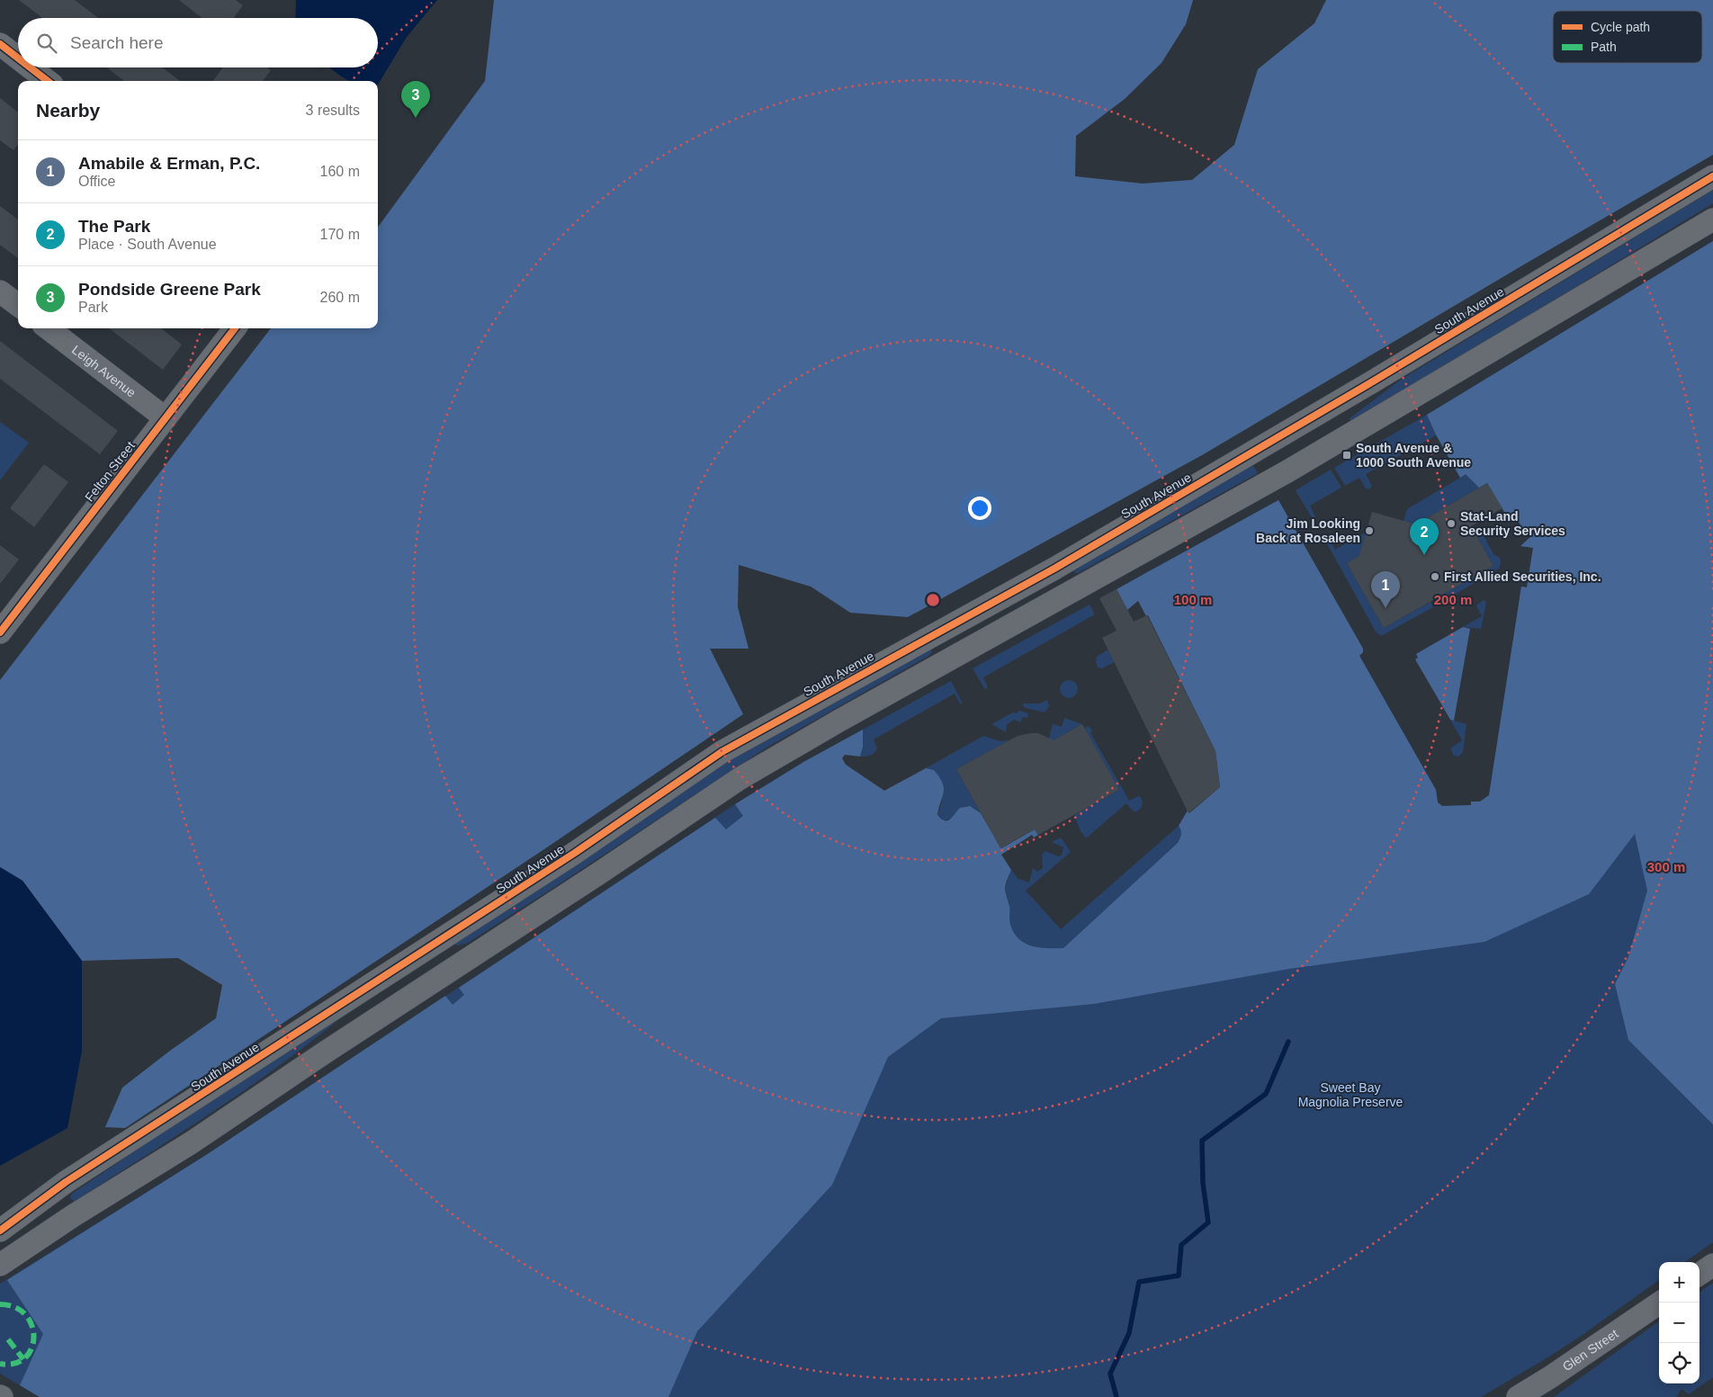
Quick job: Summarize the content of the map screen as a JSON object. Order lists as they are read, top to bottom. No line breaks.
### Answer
{"streets":{"street":["South Avenue","Leigh Avenue","Felton Street","Glen Street"]},"crossings":[["Leigh Avenue","Felton Street"]],"parks":["Sweet Bay Magnolia Preserve"],"places":{"transit":["South Avenue & 1000 South Avenue"],"other":["Stat-Land Security Services","Jim Looking Back at Rosaleen","First Allied Securities, Inc."]},"legend":["Cycle path","Path"],"page":{"search":"Search here","pins":["3","2","1"],"heading":["Nearby","3 results"],"list":[{"mark":"1","name":"Amabile & Erman, P.C.","note":"Office","value":"160 m"},{"mark":"2","name":"The Park","note":"Place · South Avenue","value":"170 m"},{"mark":"3","name":"Pondside Greene Park","note":"Park","value":"260 m"}],"map_buttons":["+","−"]},"rings":["100 m","200 m","300 m"]}
